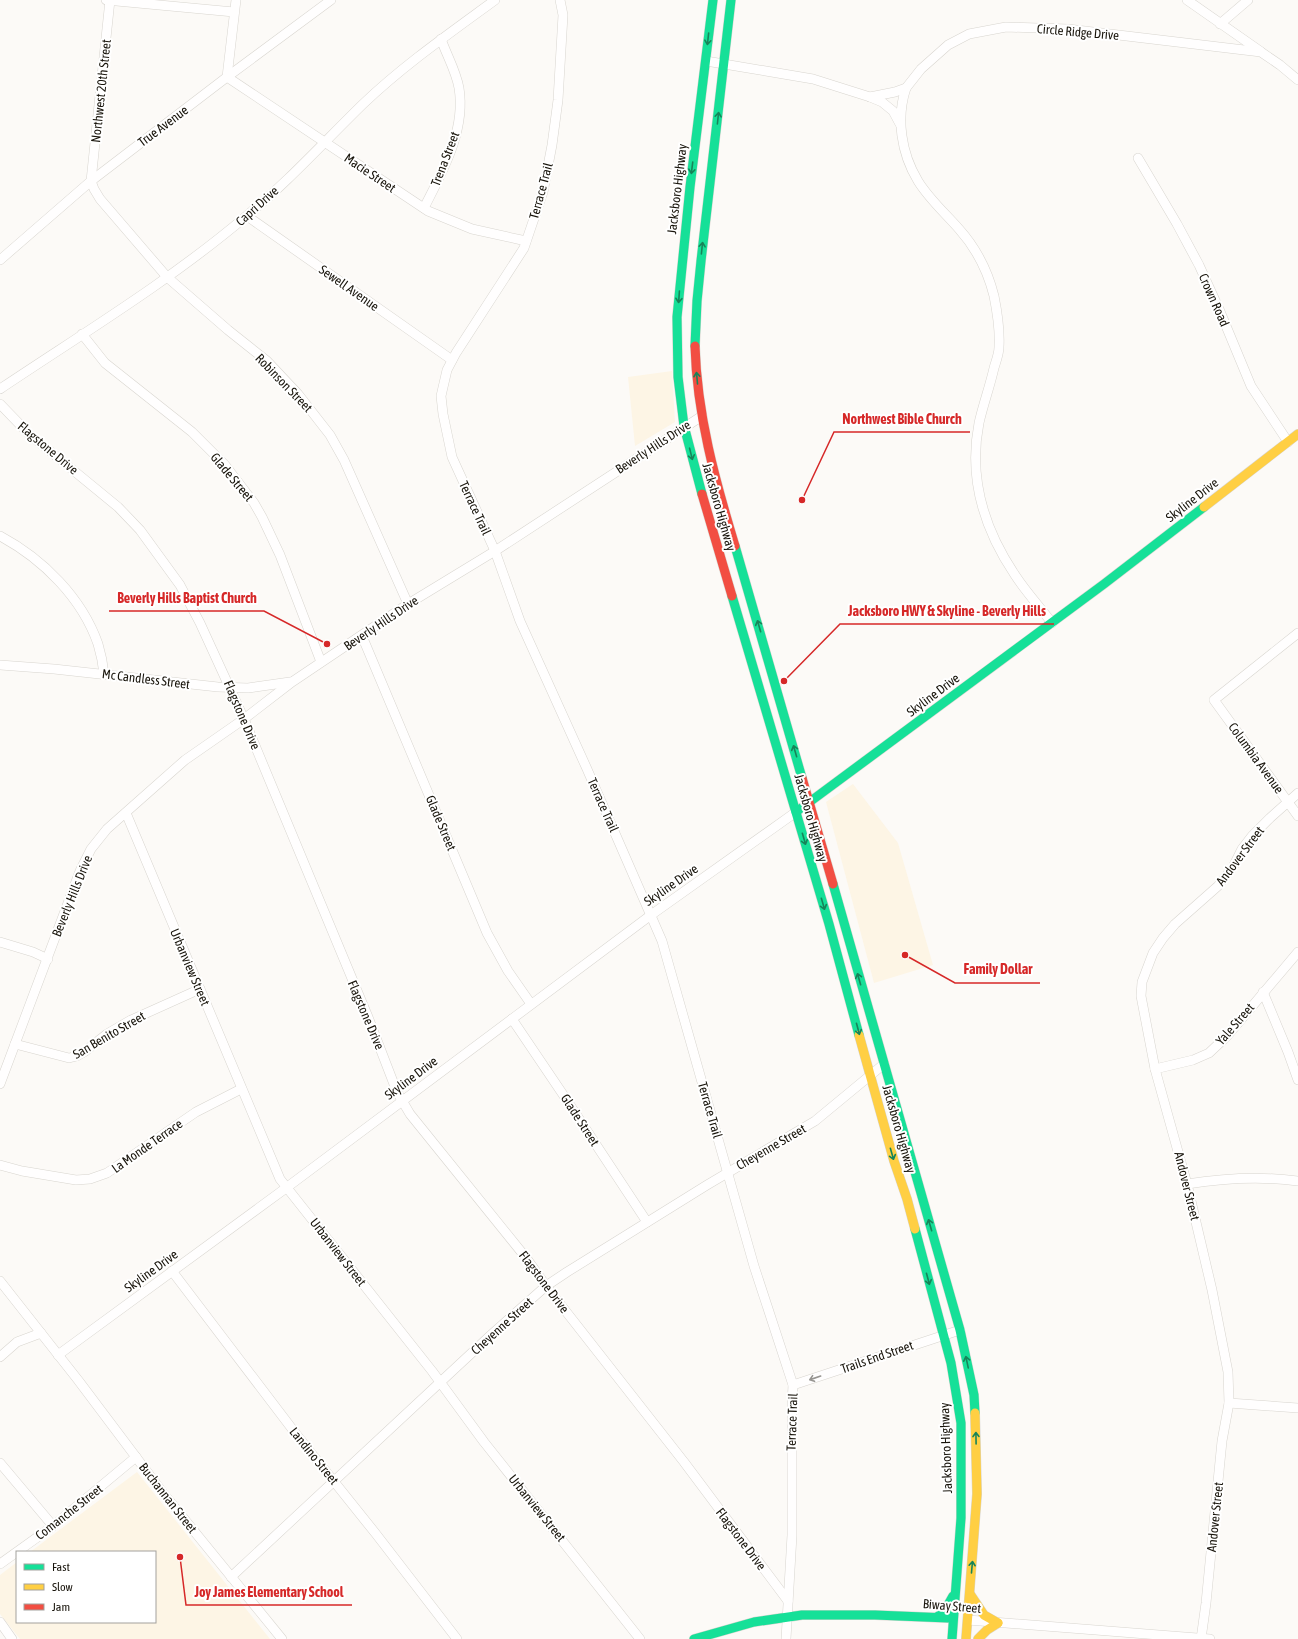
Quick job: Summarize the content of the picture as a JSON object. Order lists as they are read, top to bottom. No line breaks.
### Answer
{"streets":{"main road":["Jacksboro Highway","Skyline Drive","Biway Street"],"street":["Circle Ridge Drive","Northwest 20th Street","True Avenue","Trena Street","Macie Street","Terrace Trail","Capri Drive","Sewell Avenue","Crown Road","Robinson Street","Beverly Hills Drive","Flagstone Drive","Glade Street","Mc Candless Street","Columbia Avenue","Andover Street","Urbanview Street","Yale Street","San Benito Street","La Monde Terrace","Cheyenne Street","Trails End Street","Landino Street","Buchannan Street","Comanche Street"]},"crossings":[["Northwest 20th Street","True Avenue"],["Northwest 20th Street","Robinson Street"],["True Avenue","Macie Street"],["True Avenue","Robinson Street"],["Trena Street","Macie Street"],["Trena Street","Capri Drive"],["Macie Street","Terrace Trail"],["Macie Street","Capri Drive"],["Jacksboro Highway","Beverly Hills Drive"],["Jacksboro Highway","Skyline Drive"],["Jacksboro Highway","Cheyenne Street"],["Jacksboro Highway","Trails End Street"],["Jacksboro Highway","Biway Street"],["Terrace Trail","Sewell Avenue"],["Terrace Trail","Beverly Hills Drive"],["Terrace Trail","Flagstone Drive"],["Terrace Trail","Skyline Drive"],["Terrace Trail","Cheyenne Street"],["Terrace Trail","Trails End Street"],["Terrace Trail","Biway Street"],["Capri Drive","Sewell Avenue"],["Capri Drive","Robinson Street"],["Capri Drive","Glade Street"],["Crown Road","Skyline Drive"],["Robinson Street","Beverly Hills Drive"],["Beverly Hills Drive","Flagstone Drive"],["Beverly Hills Drive","Glade Street"],["Beverly Hills Drive","Mc Candless Street"],["Beverly Hills Drive","Urbanview Street"],["Beverly Hills Drive","San Benito Street"],["Flagstone Drive","Skyline Drive"],["Flagstone Drive","Mc Candless Street"],["Flagstone Drive","Cheyenne Street"],["Glade Street","Skyline Drive"],["Glade Street","Cheyenne Street"],["Skyline Drive","Urbanview Street"],["Skyline Drive","Landino Street"],["Skyline Drive","Buchannan Street"],["Columbia Avenue","Andover Street"],["Andover Street","Yale Street"],["Andover Street","Biway Street"],["Urbanview Street","San Benito Street"],["Urbanview Street","La Monde Terrace"],["Urbanview Street","Cheyenne Street"],["Cheyenne Street","Landino Street"],["Cheyenne Street","Buchannan Street"],["Buchannan Street","Comanche Street"]],"one_way":["Trails End Street"],"places":["Northwest Bible Church","Beverly Hills Baptist Church","Jacksboro HWY & Skyline - Beverly Hills","Family Dollar","Joy James Elementary School"],"legend":["Fast","Slow","Jam"]}
